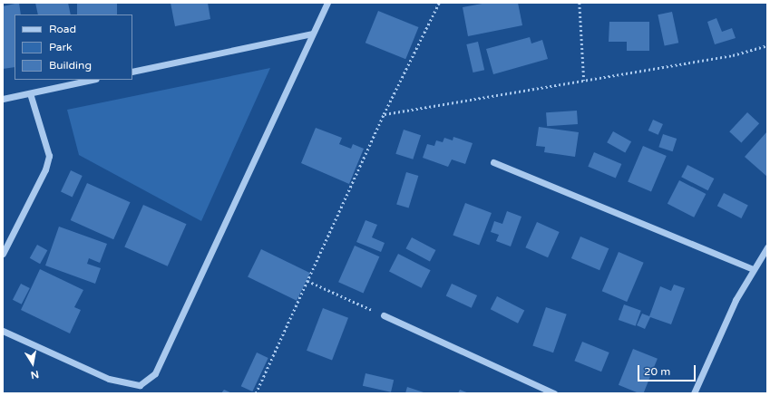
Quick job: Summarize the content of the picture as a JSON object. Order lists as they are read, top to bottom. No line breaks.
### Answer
{"legend":["Road","Park","Building"],"scale_bar":"20 m","north":"bottom"}
